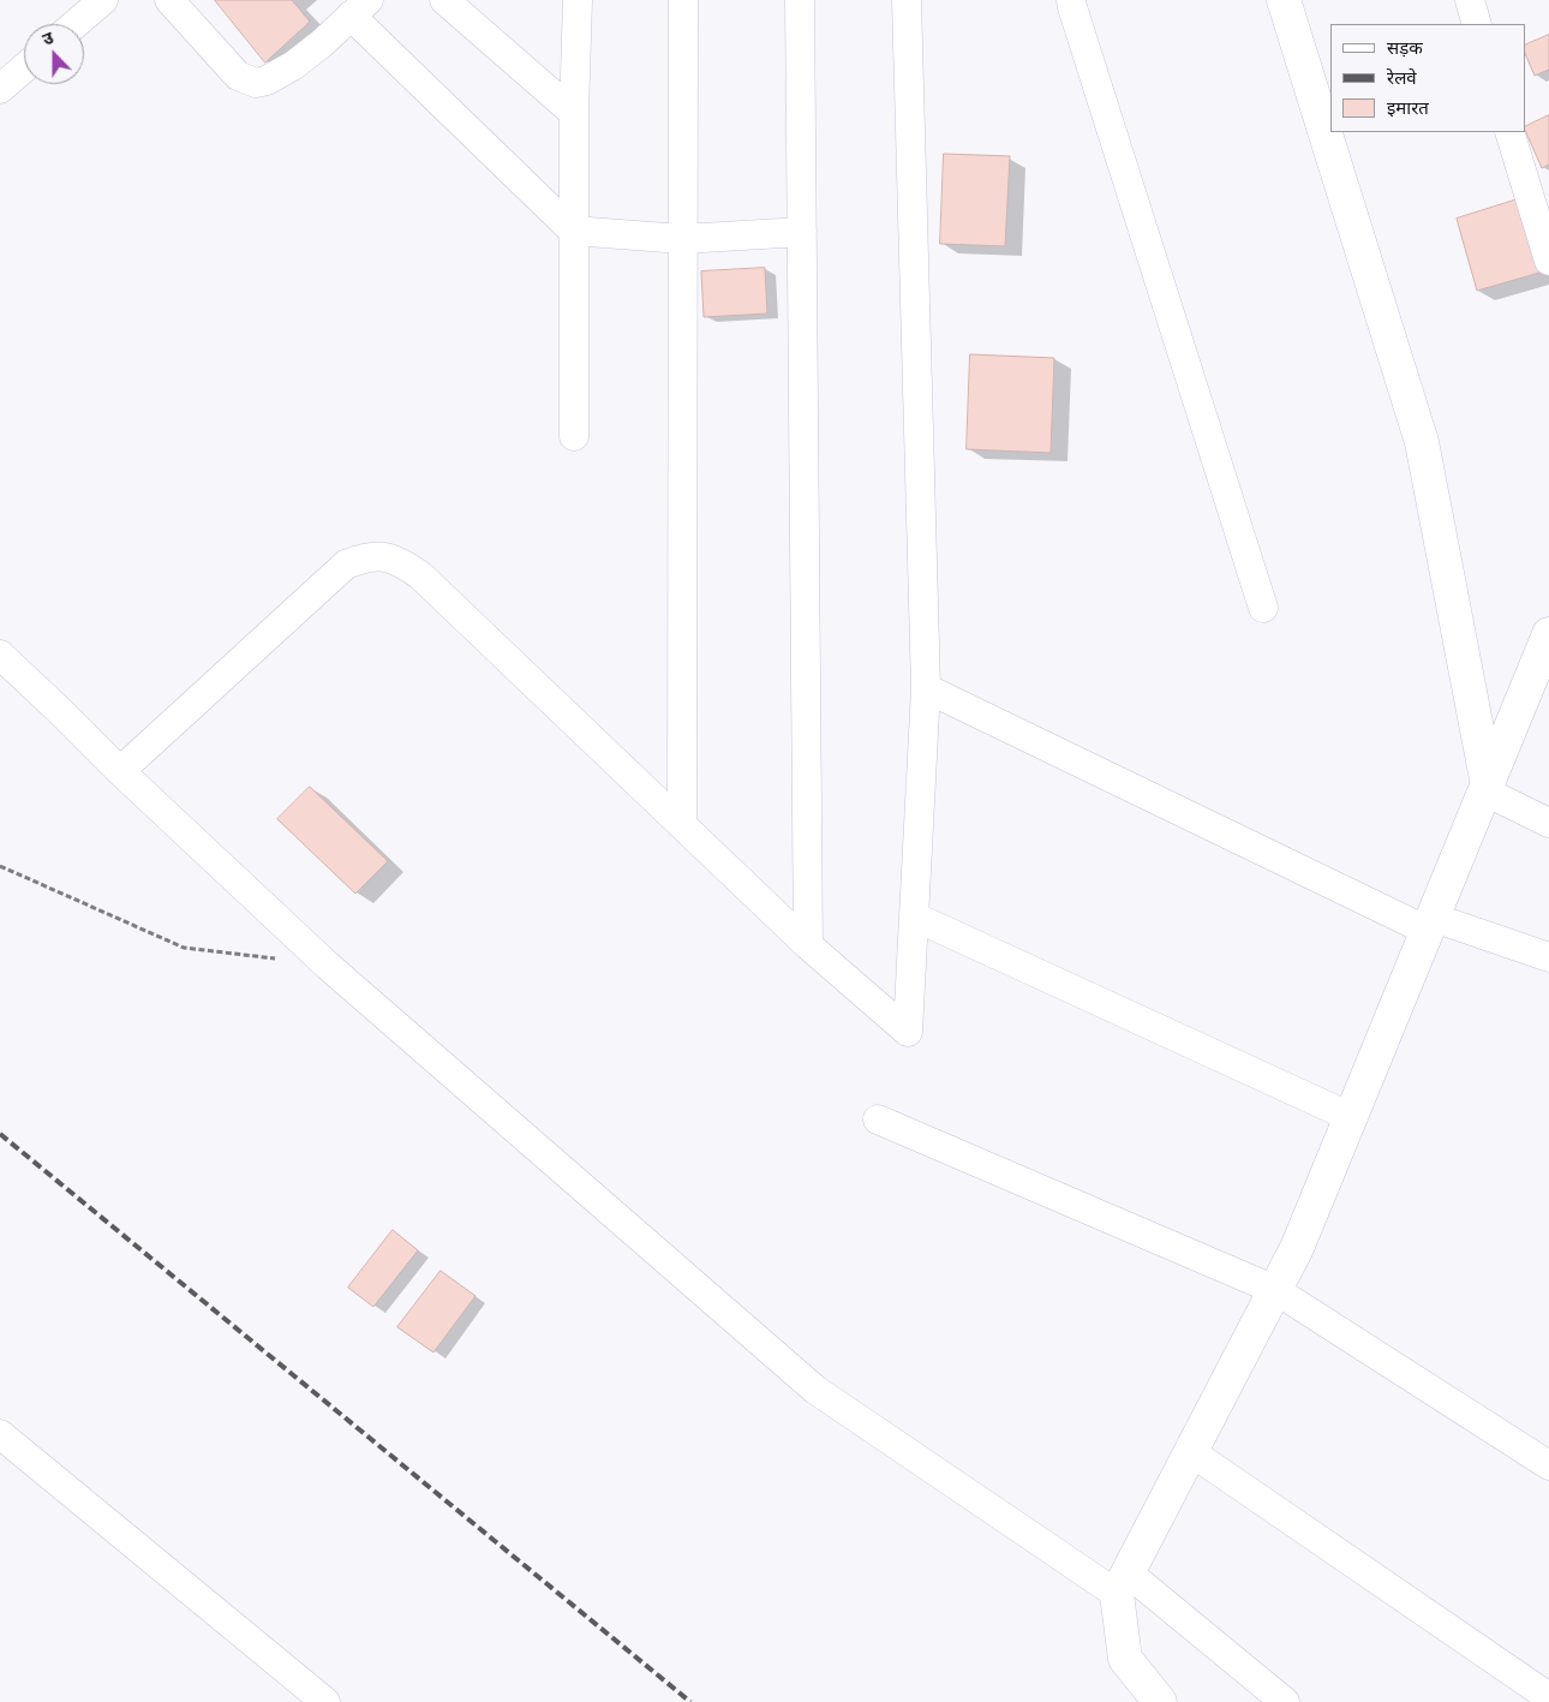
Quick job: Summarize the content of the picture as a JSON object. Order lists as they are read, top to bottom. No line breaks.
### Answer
{"legend":["सड़क","रेलवे","इमारत"],"north":"top"}
